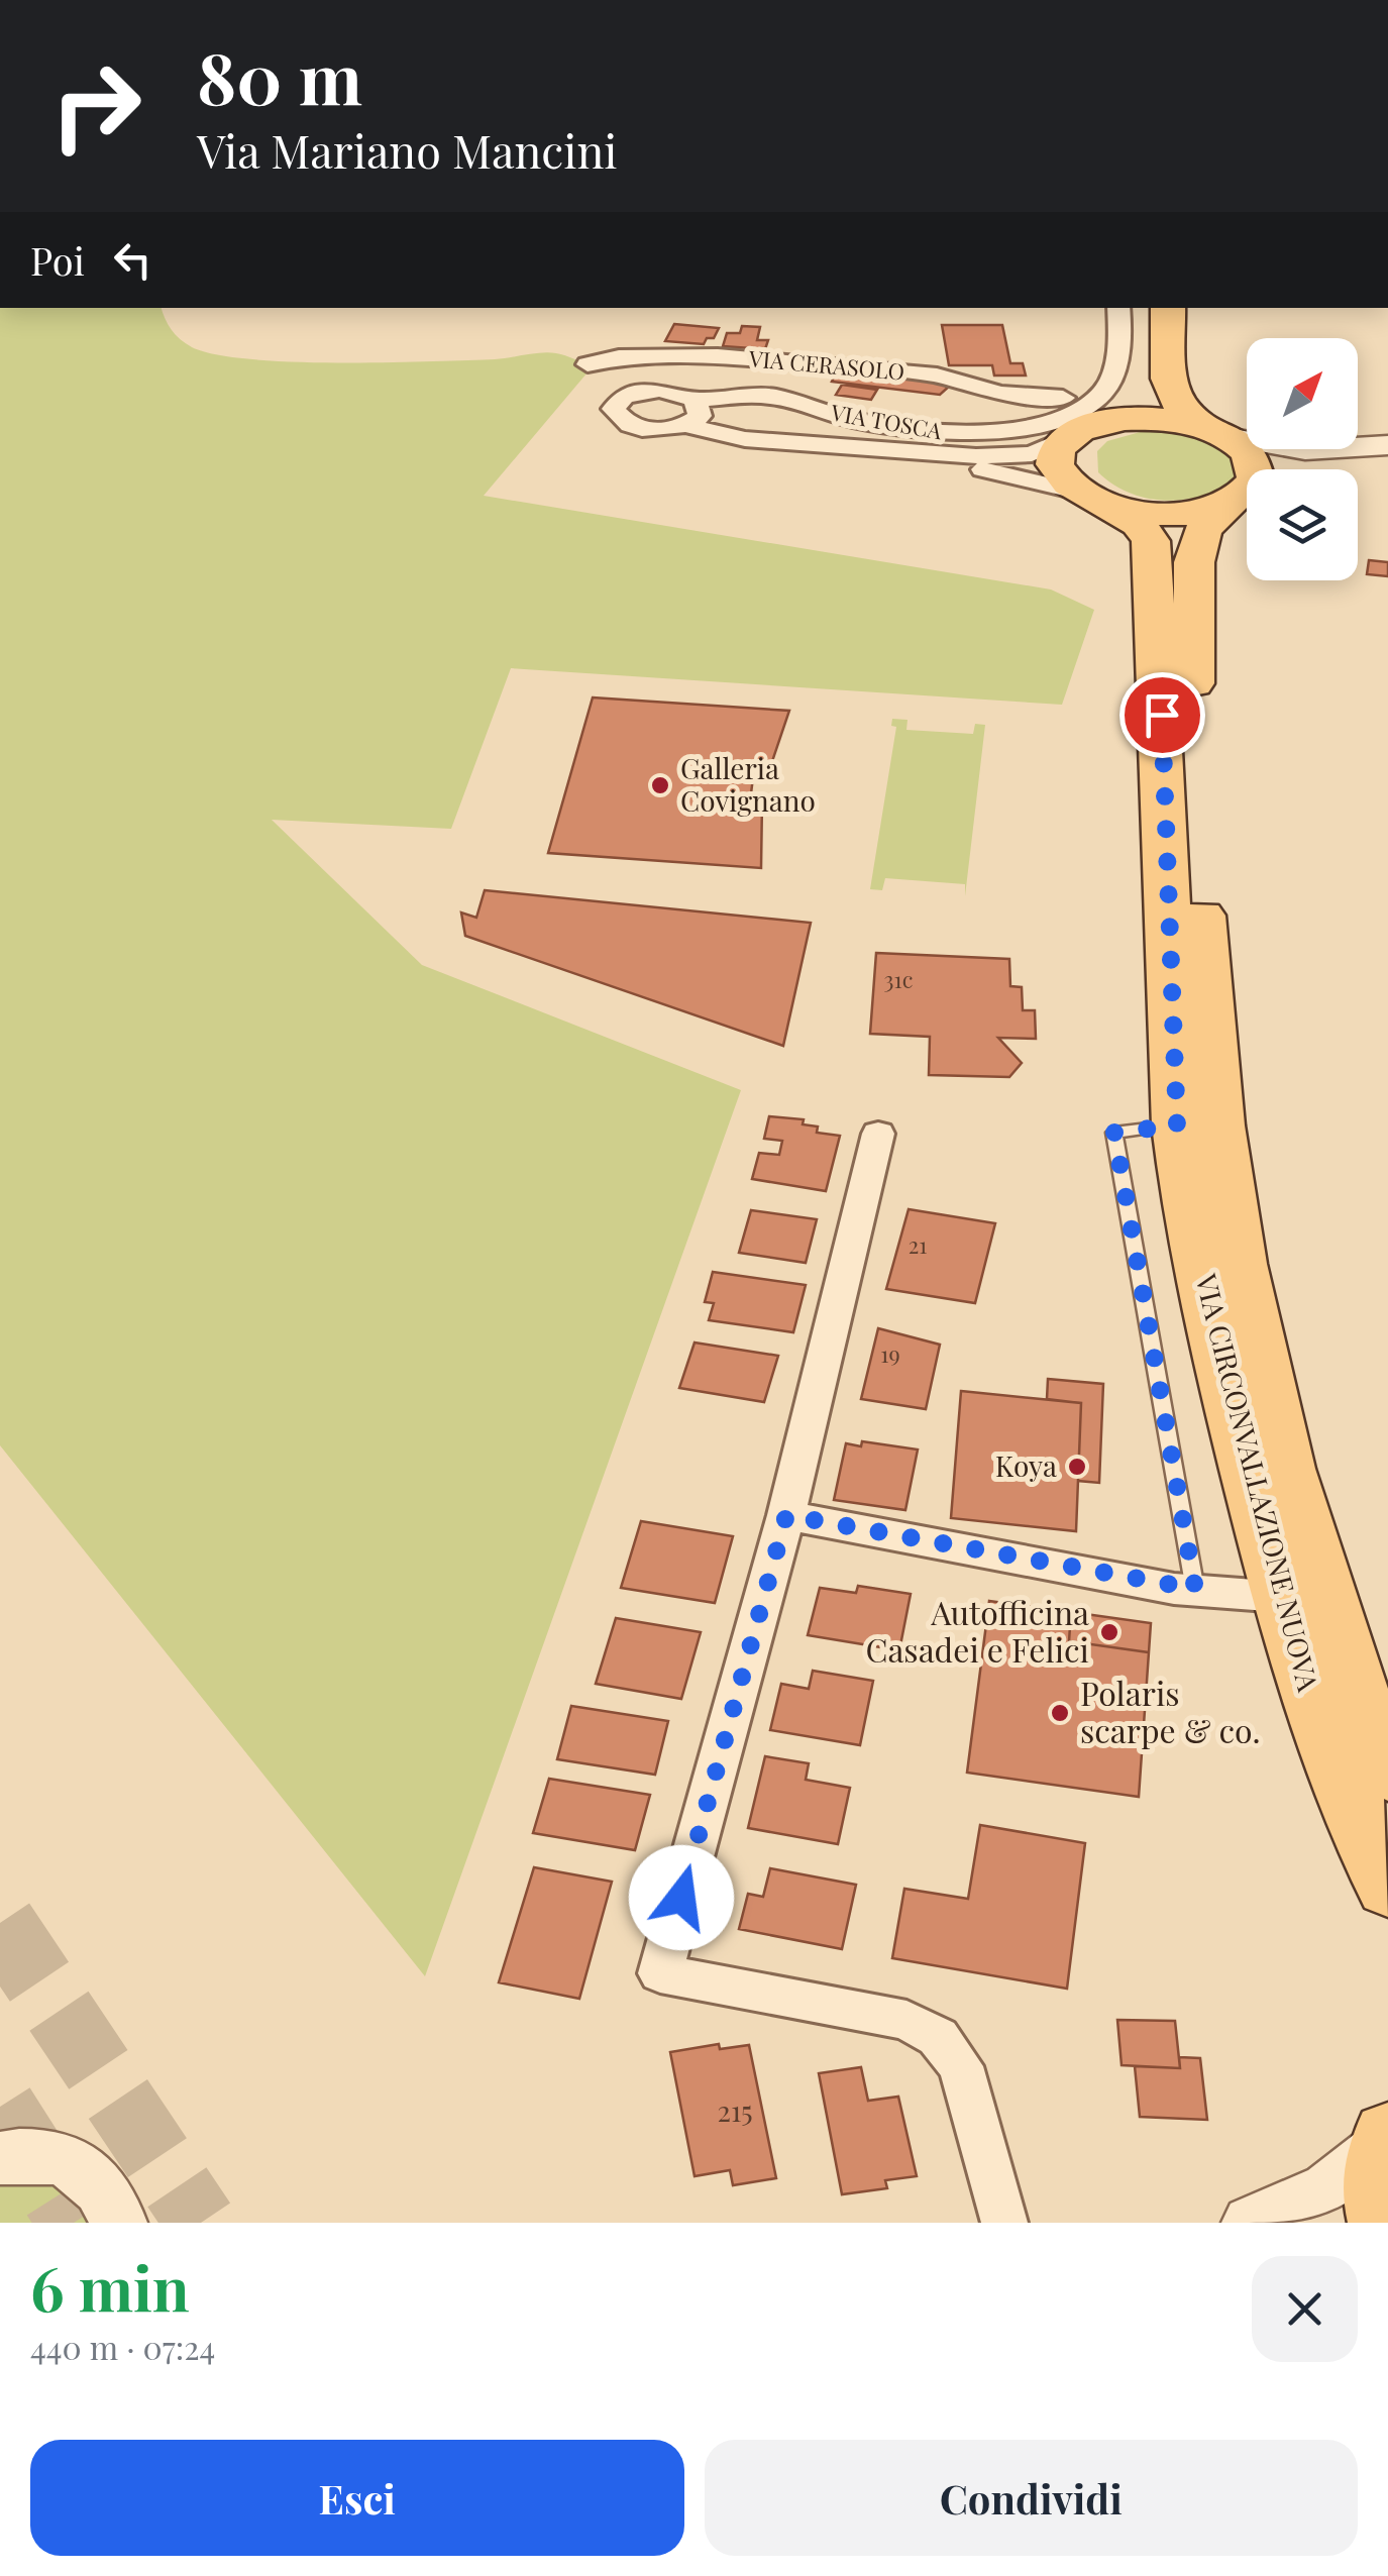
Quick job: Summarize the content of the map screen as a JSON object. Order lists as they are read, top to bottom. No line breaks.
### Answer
{"streets":{"main road":["VIA CIRCONVALLAZIONE NUOVA"],"street":["VIA CERASOLO","VIA TOSCA"]},"places":["Galleria Covignano","Koya","Autofficina Casadei e Felici","Polaris scarpe & co."],"house_numbers":["31c","21","19","215"],"north":"top right","page":{"turn":["80 m","Via Mariano Mancini"],"then":"Poi","heading":["6 min","440 m · 07:24"],"buttons":["Esci","Condividi"]}}
